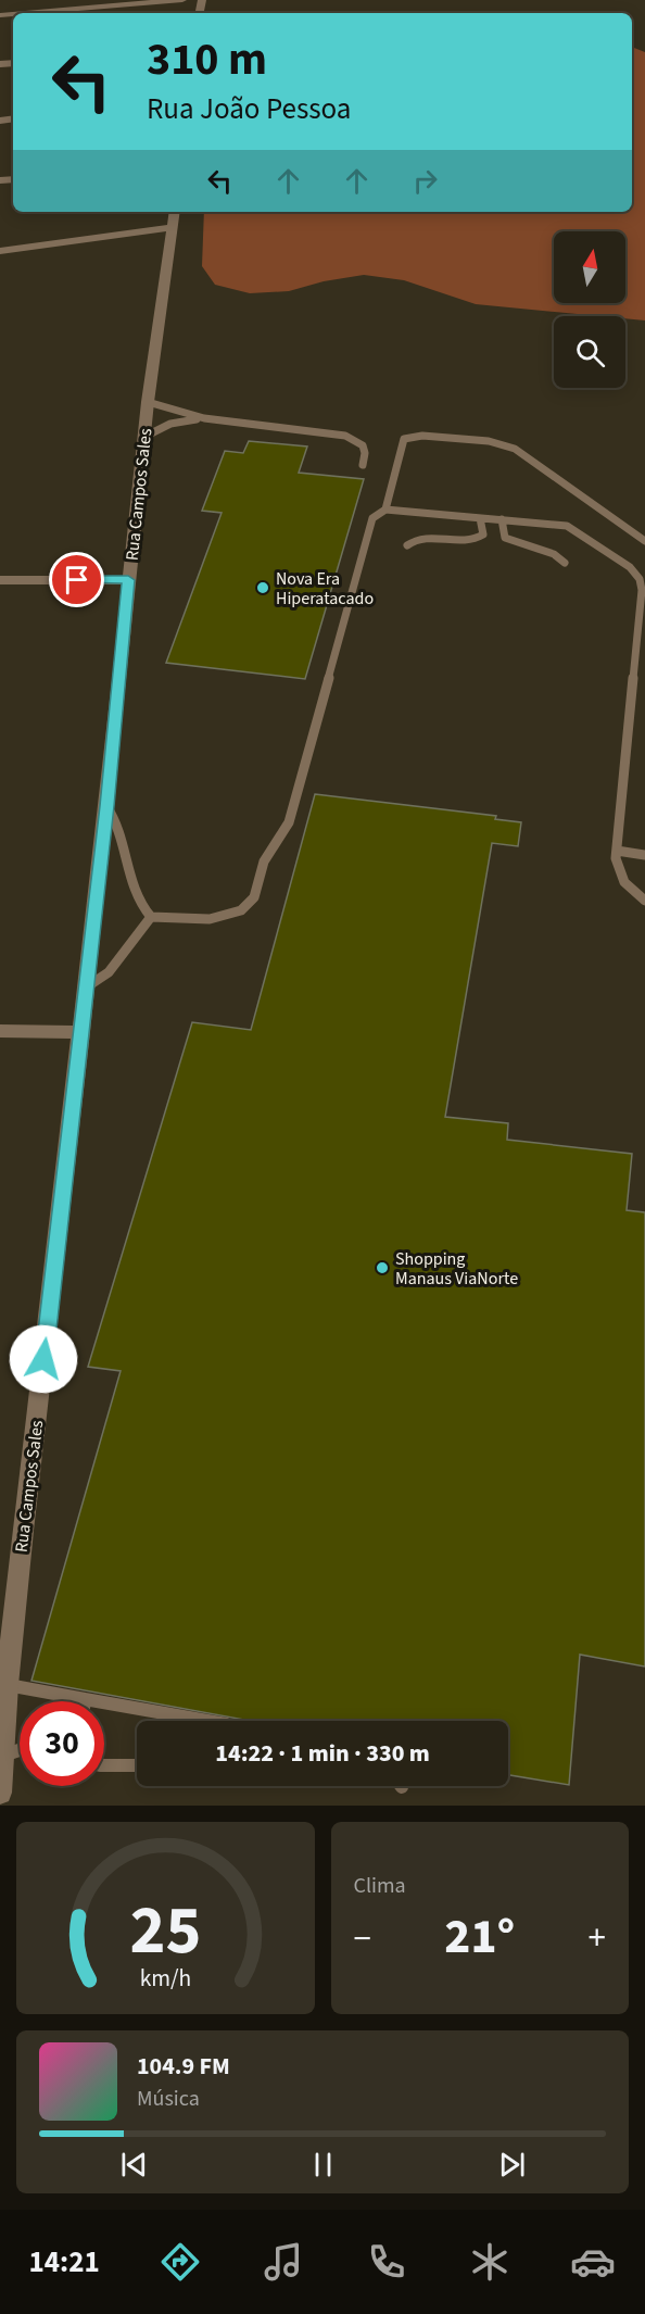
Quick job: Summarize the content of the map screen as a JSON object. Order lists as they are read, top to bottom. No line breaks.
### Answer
{"streets":{"street":["Rua Campos Sales"]},"places":["Nova Era Hiperatacado","Shopping Manaus ViaNorte"],"north":"top","page":{"turn":["310 m","Rua João Pessoa"],"limit":"30","trip":"14:22 · 1 min · 330 m","tile":"Clima","heat":["−","21°","+"],"song":["104.9 FM","Música"],"tabs":"14:21","gauge":["25","km/h"]}}
